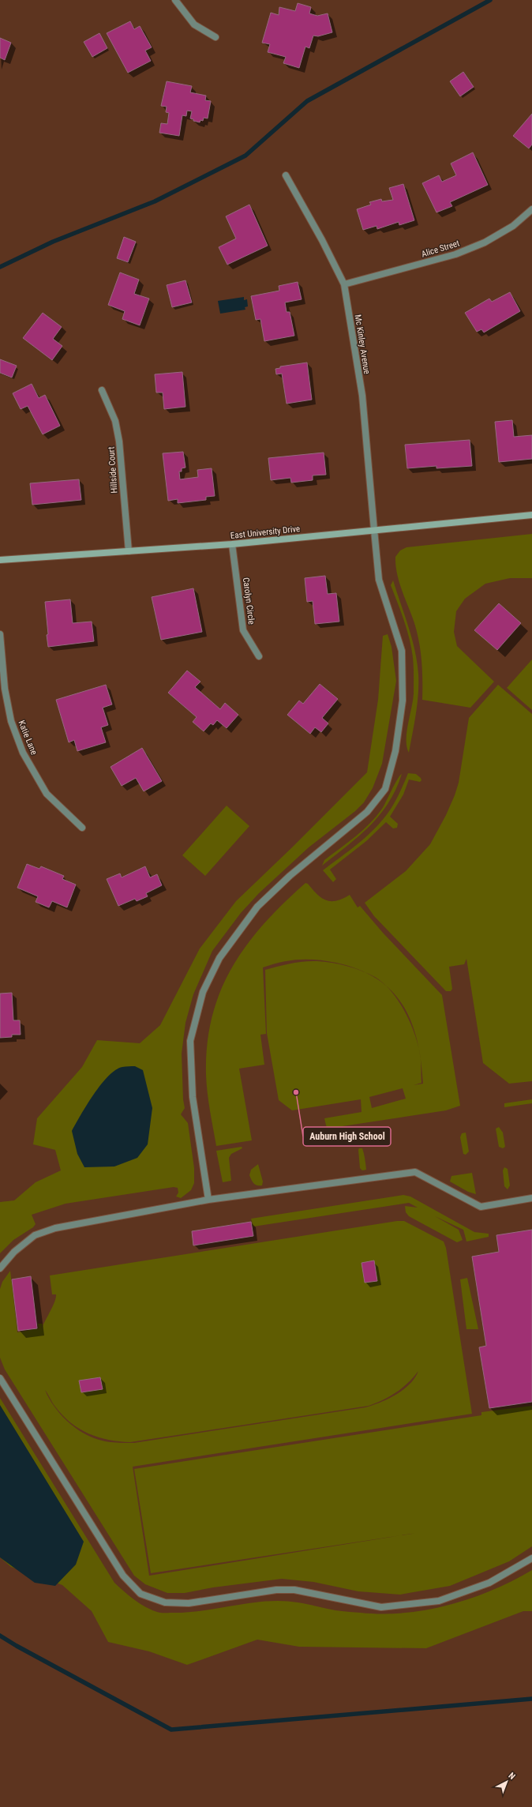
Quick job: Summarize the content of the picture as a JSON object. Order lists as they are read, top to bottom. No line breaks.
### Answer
{"streets":{"main road":["East University Drive"],"street":["Alice Street","Mc Kinley Avenue","Hillside Court","Carolyn Circle","Katie Lane"]},"crossings":[["Alice Street","Mc Kinley Avenue"],["Mc Kinley Avenue","East University Drive"],["Hillside Court","East University Drive"],["East University Drive","Carolyn Circle"]],"places":["Auburn High School"],"north":"top right"}
